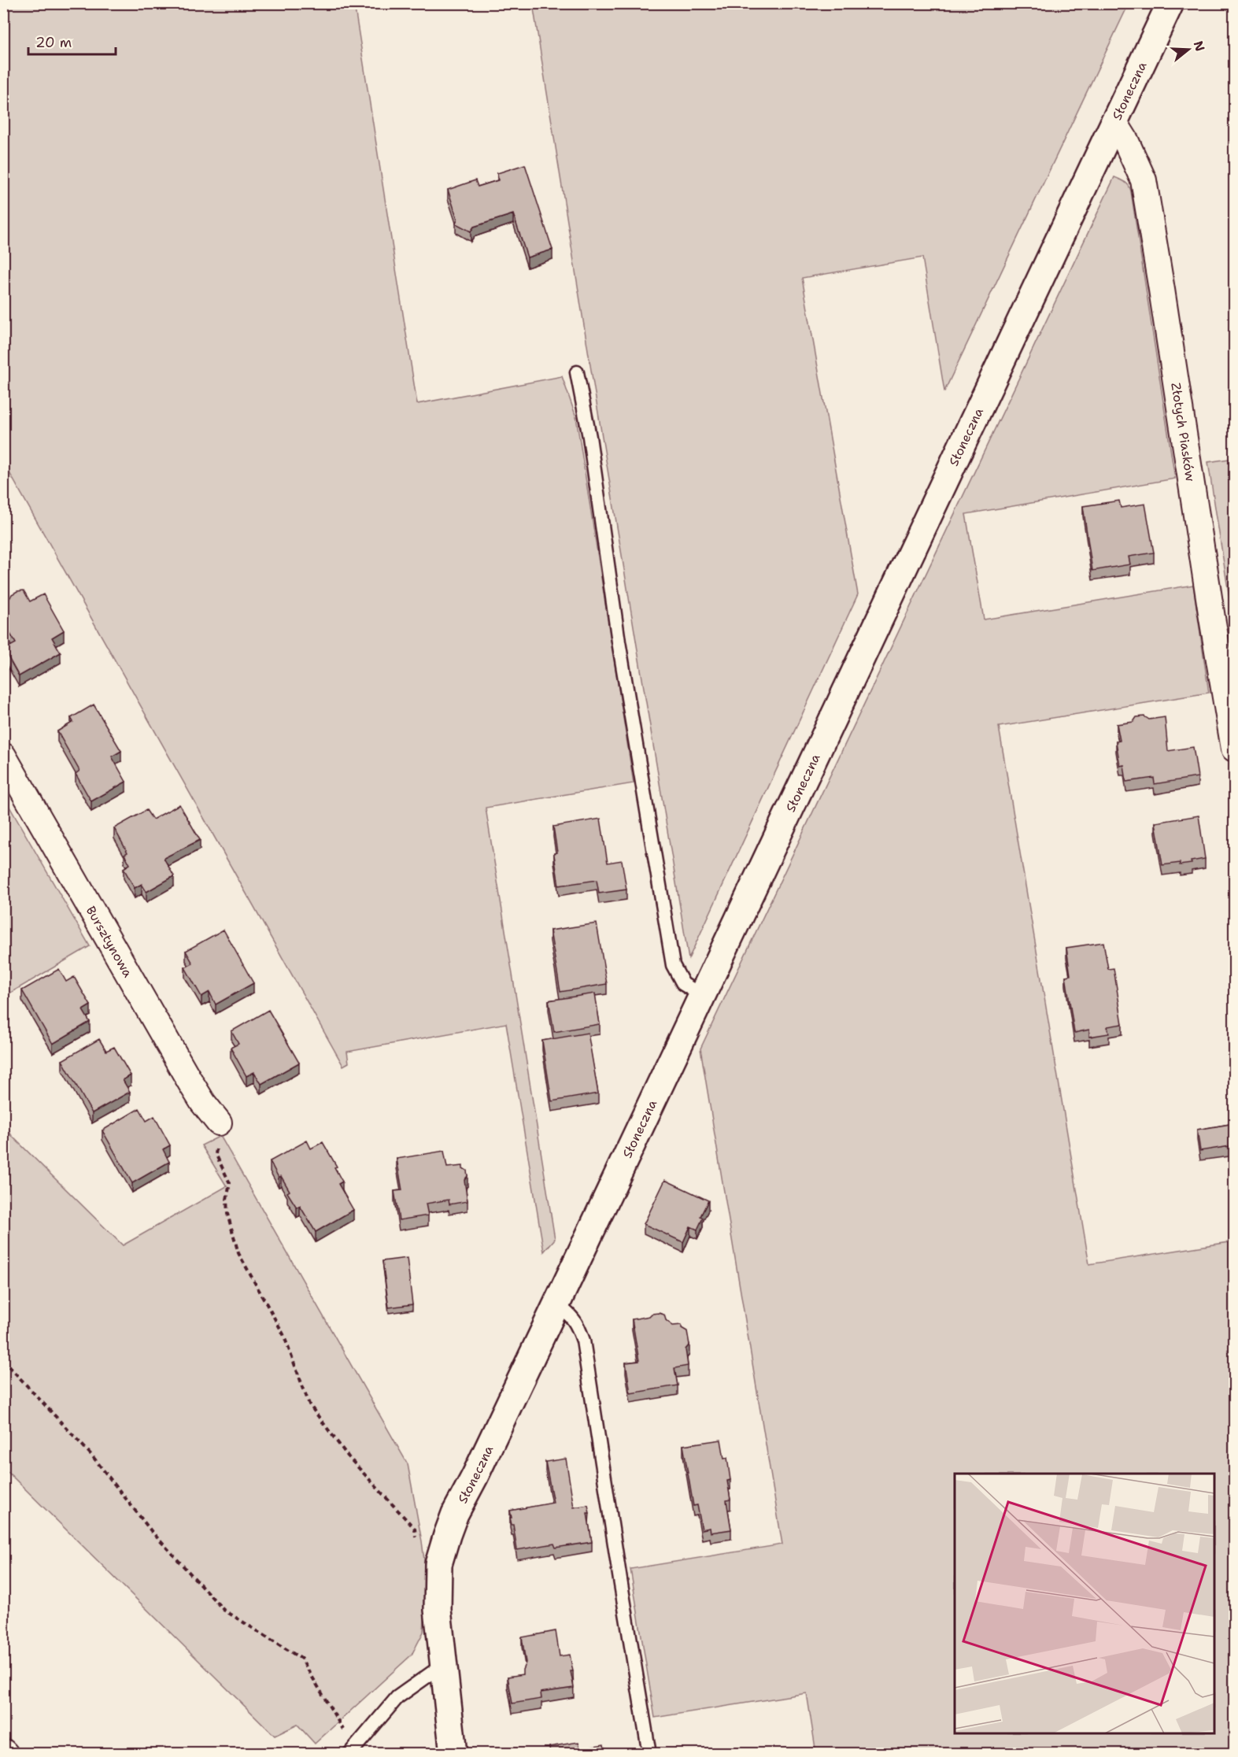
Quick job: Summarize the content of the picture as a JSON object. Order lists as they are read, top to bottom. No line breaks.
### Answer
{"streets":{"street":["Słoneczna","Złotych Piasków","Bursztynowa"]},"crossings":[["Słoneczna","Złotych Piasków"]],"scale_bar":"20 m","north":"right"}
